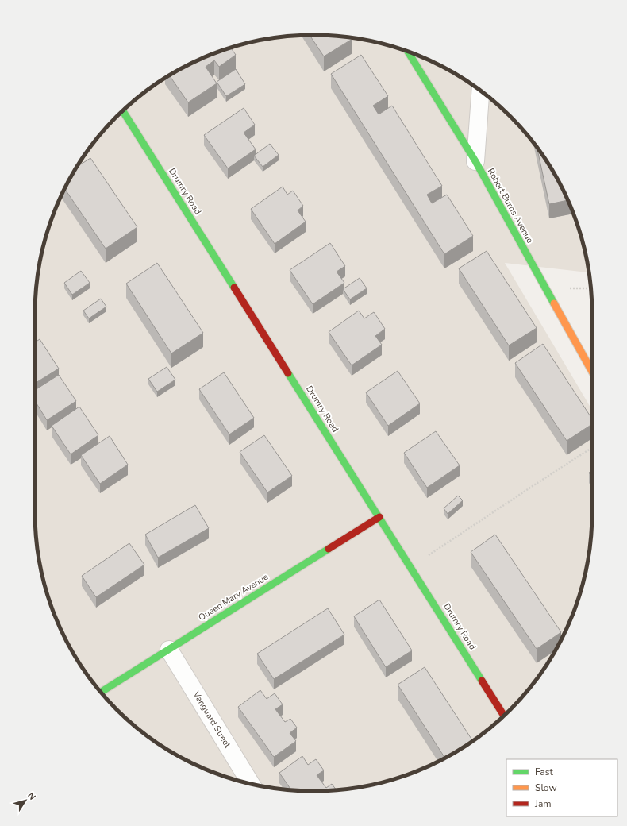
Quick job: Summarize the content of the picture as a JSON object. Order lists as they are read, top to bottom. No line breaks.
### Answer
{"streets":{"main road":["Drumry Road","Robert Burns Avenue","Queen Mary Avenue"],"street":["Vanguard Street"]},"crossings":[["Drumry Road","Queen Mary Avenue"],["Queen Mary Avenue","Vanguard Street"]],"legend":["Fast","Slow","Jam"],"north":"top right"}
